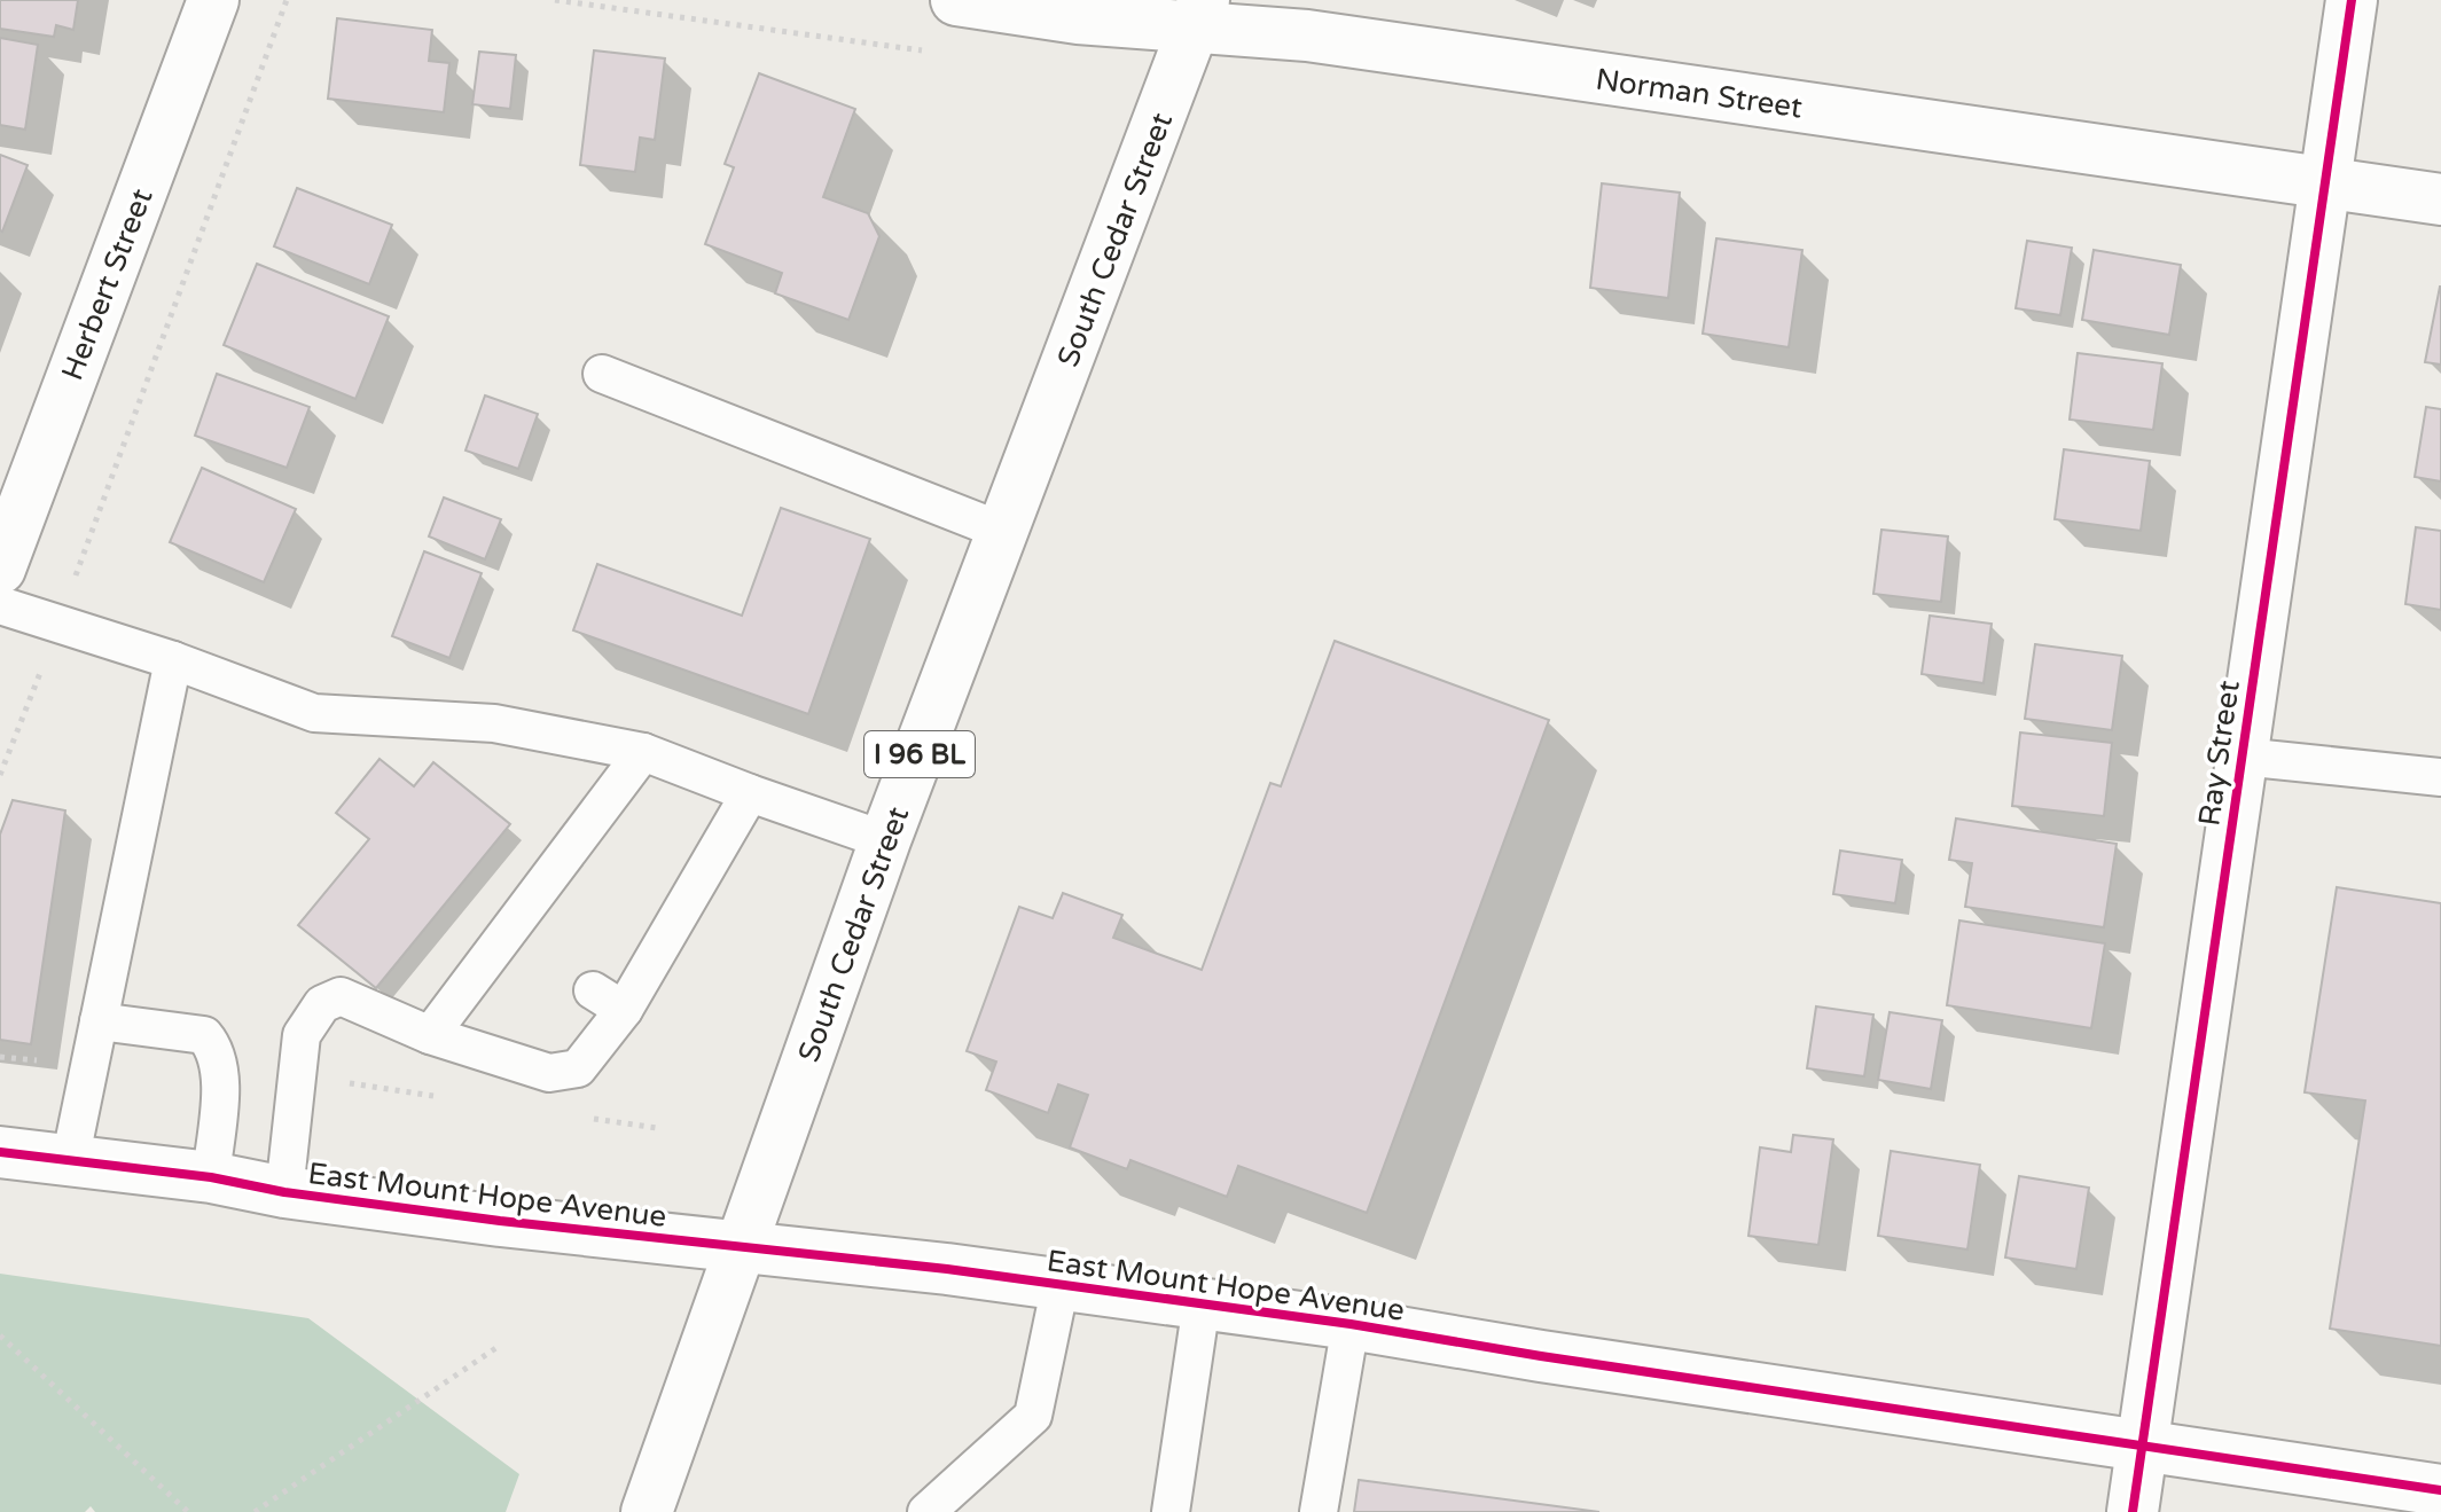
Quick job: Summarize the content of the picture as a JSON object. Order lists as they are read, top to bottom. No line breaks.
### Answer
{"streets":{"street":["Norman Street","South Cedar Street","Herbert Street","Ray Street","I 96 BL","East Mount Hope Avenue"]},"crossings":[["Norman Street","South Cedar Street"],["Norman Street","Ray Street"],["South Cedar Street","East Mount Hope Avenue"],["Ray Street","East Mount Hope Avenue"]]}
